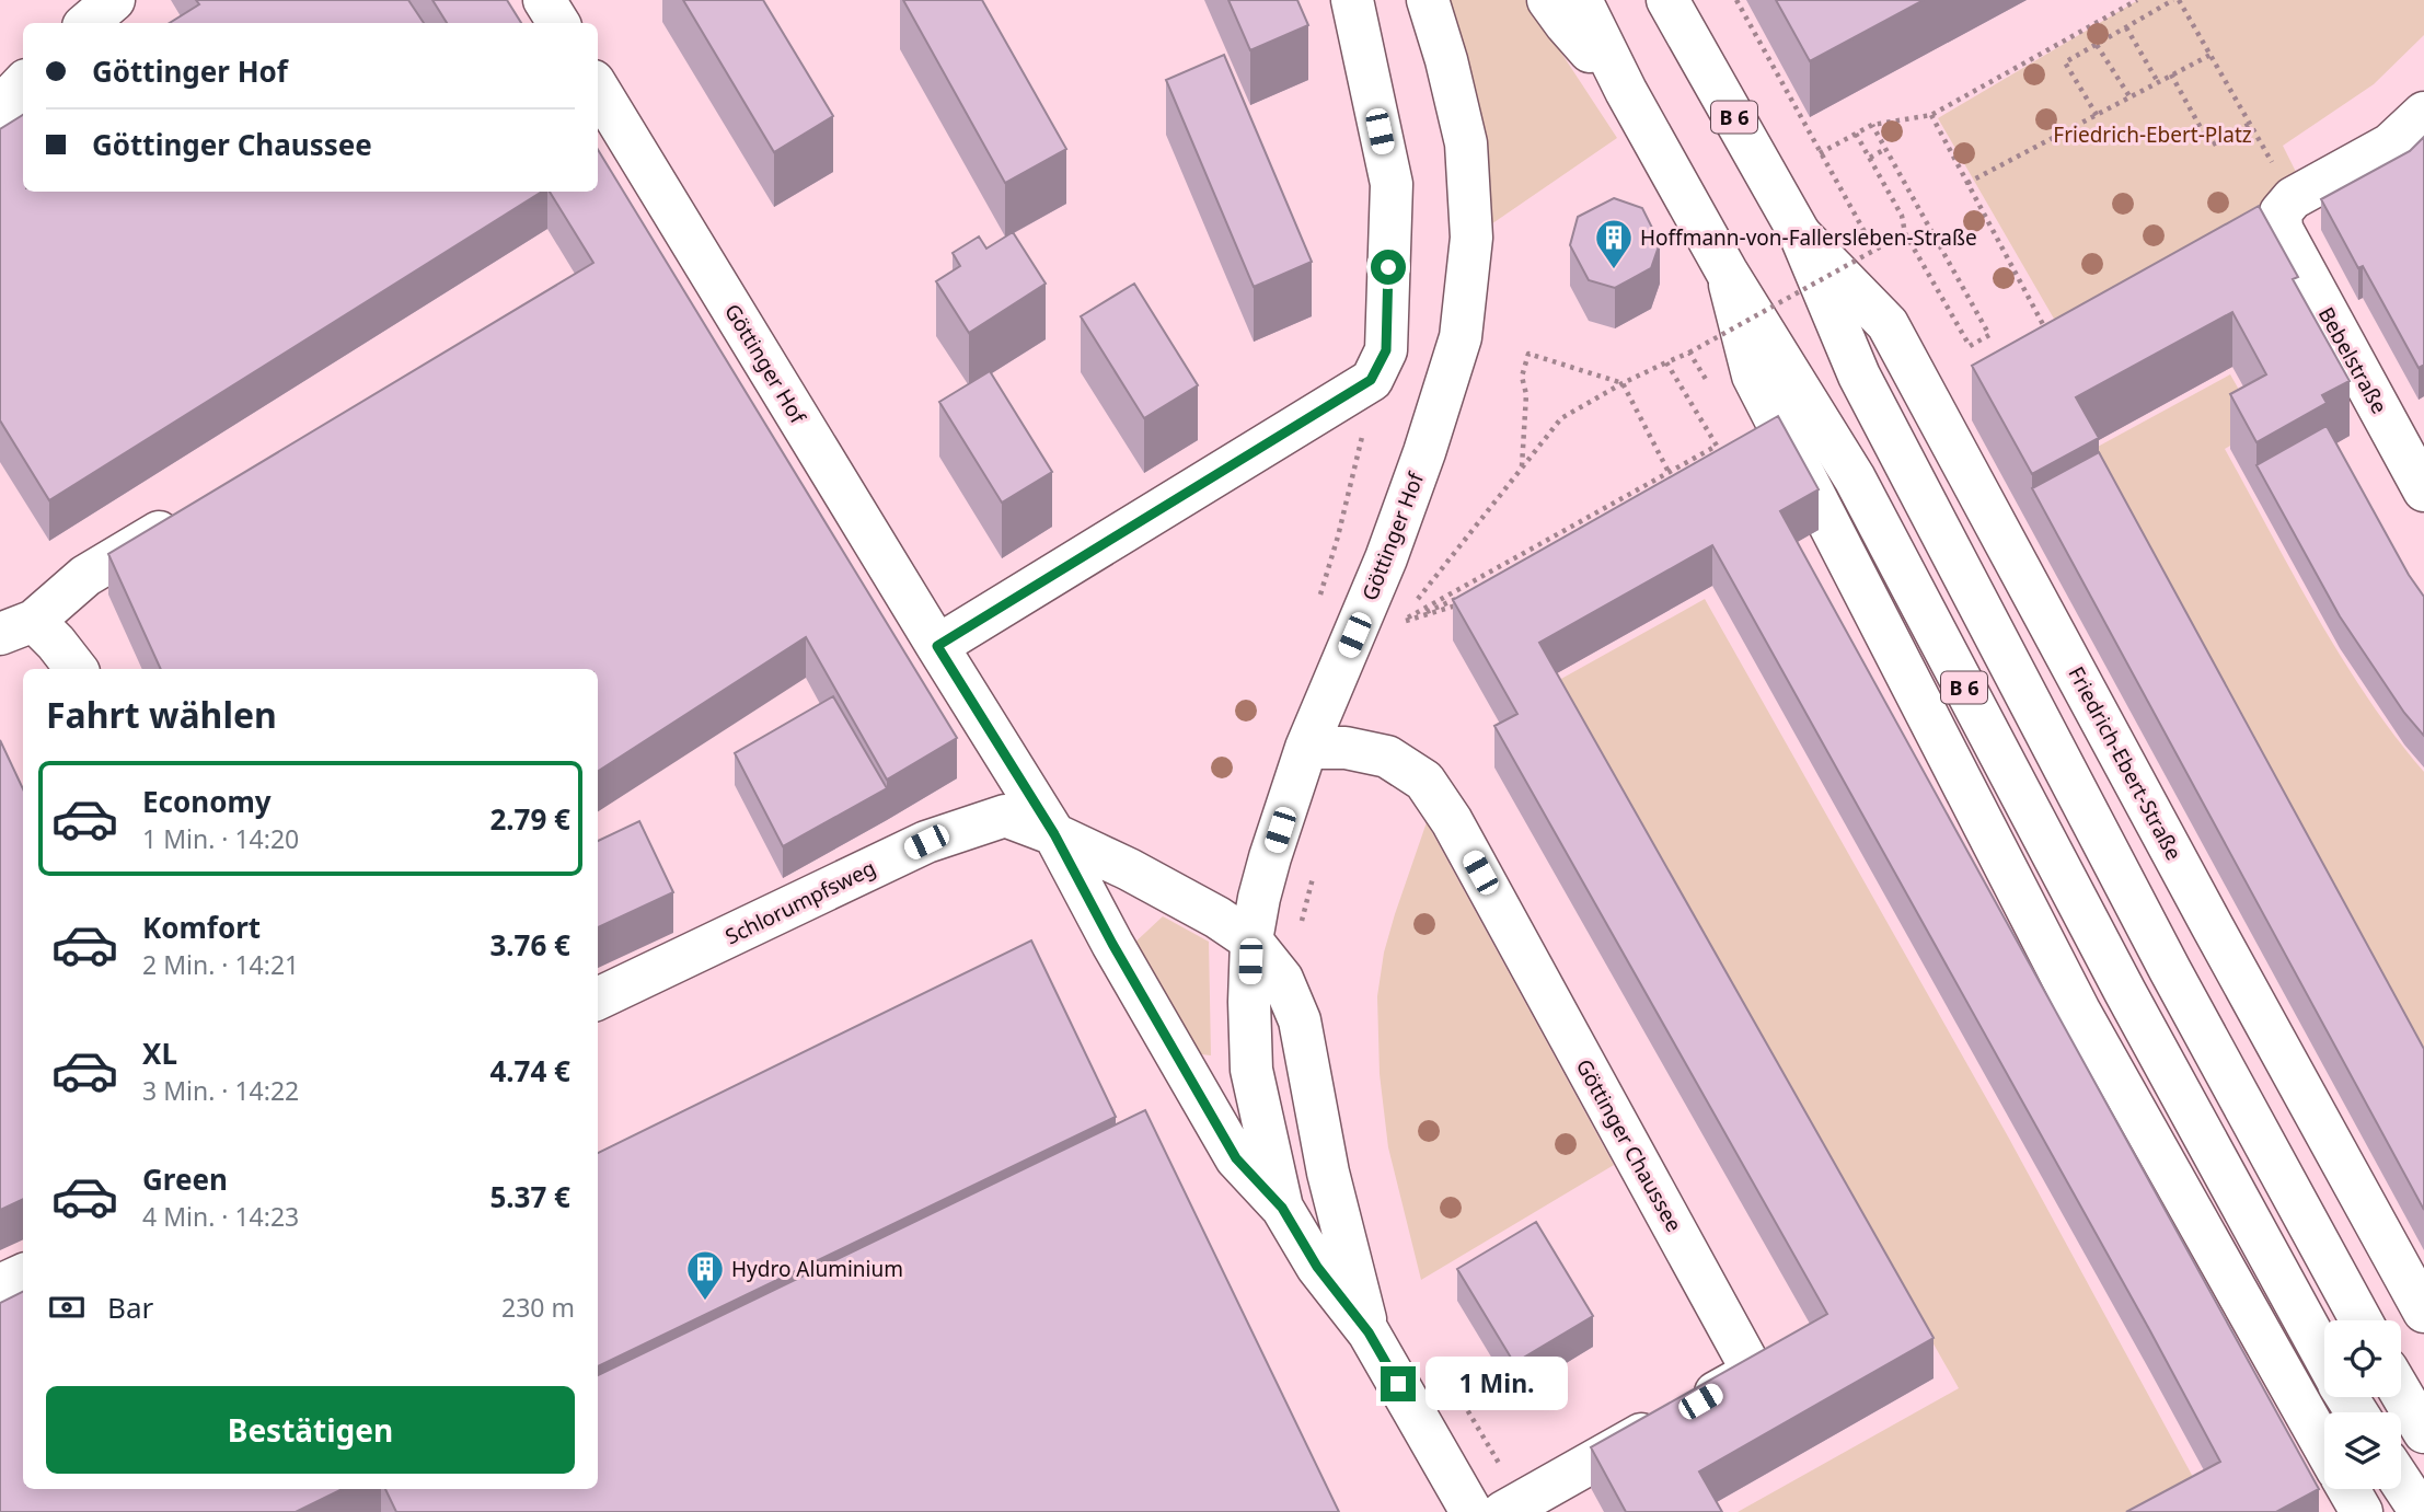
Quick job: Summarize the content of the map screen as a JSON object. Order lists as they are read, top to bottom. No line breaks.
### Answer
{"streets":{"street":["B 6","Bebelstraße","Göttinger Hof","Friedrich-Ebert-Straße","Schlorumpfsweg","Göttinger Chaussee"]},"crossings":[["Göttinger Hof","Schlorumpfsweg"],["Göttinger Hof","Göttinger Chaussee"]],"parks":["Friedrich-Ebert-Platz"],"places":{"building":["Hoffmann-von-Fallersleben-Straße","Hydro Aluminium"]},"page":{"banner":["Göttinger Hof","Göttinger Chaussee"],"heading":"Fahrt wählen","list":[{"name":"Economy","note":"1 Min. · 14:20","value":"2.79 €"},{"name":"Komfort","note":"2 Min. · 14:21","value":"3.76 €"},{"name":"XL","note":"3 Min. · 14:22","value":"4.74 €"},{"name":"Green","note":"4 Min. · 14:23","value":"5.37 €"}],"pay":["Bar","230 m"],"bubble":"1 Min.","buttons":"Bestätigen"}}
